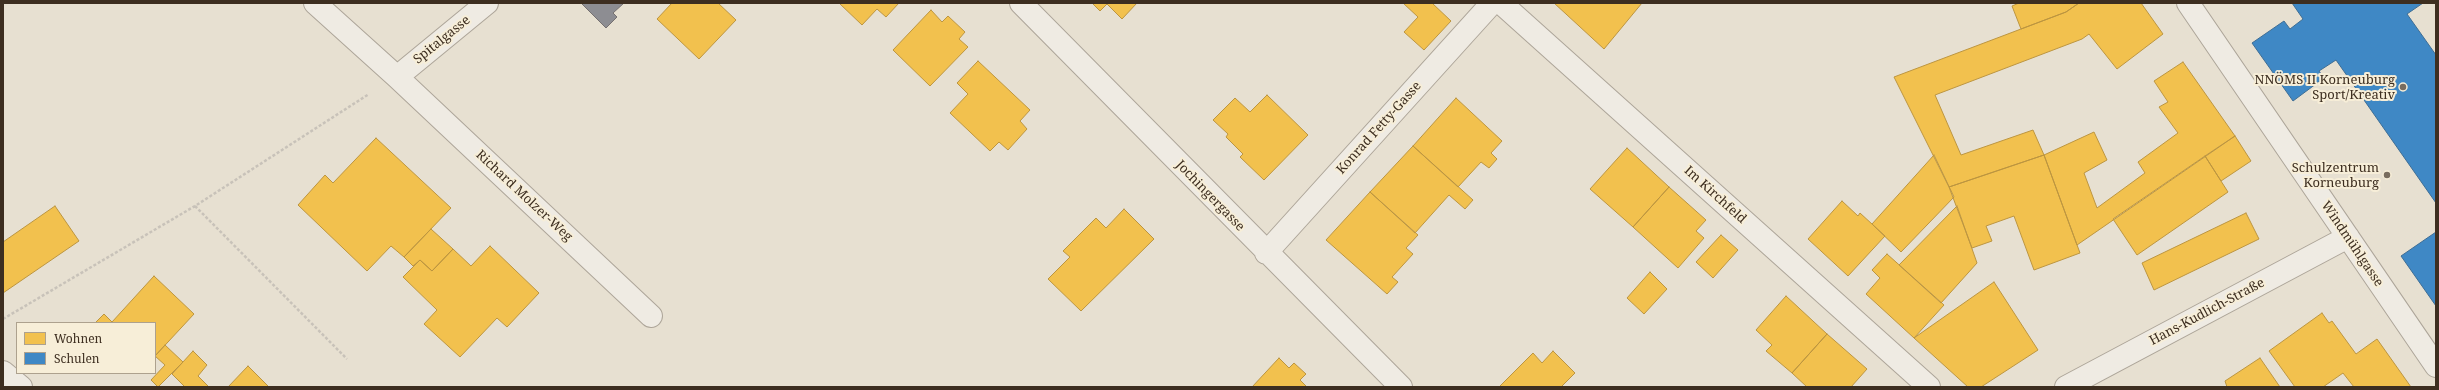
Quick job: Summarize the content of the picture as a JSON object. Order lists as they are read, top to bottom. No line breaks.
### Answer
{"streets":{"street":["Spitalgasse","Konrad Fetty-Gasse","Im Kirchfeld","Richard Molzer-Weg","Jochingergasse","Windmühlgasse","Hans-Kudlich-Straße"]},"crossings":[["Spitalgasse","Richard Molzer-Weg"],["Konrad Fetty-Gasse","Jochingergasse"],["Windmühlgasse","Hans-Kudlich-Straße"]],"places":["NNÖMS II Korneuburg Sport/Kreativ","Schulzentrum Korneuburg"],"legend":["Wohnen","Schulen"]}
